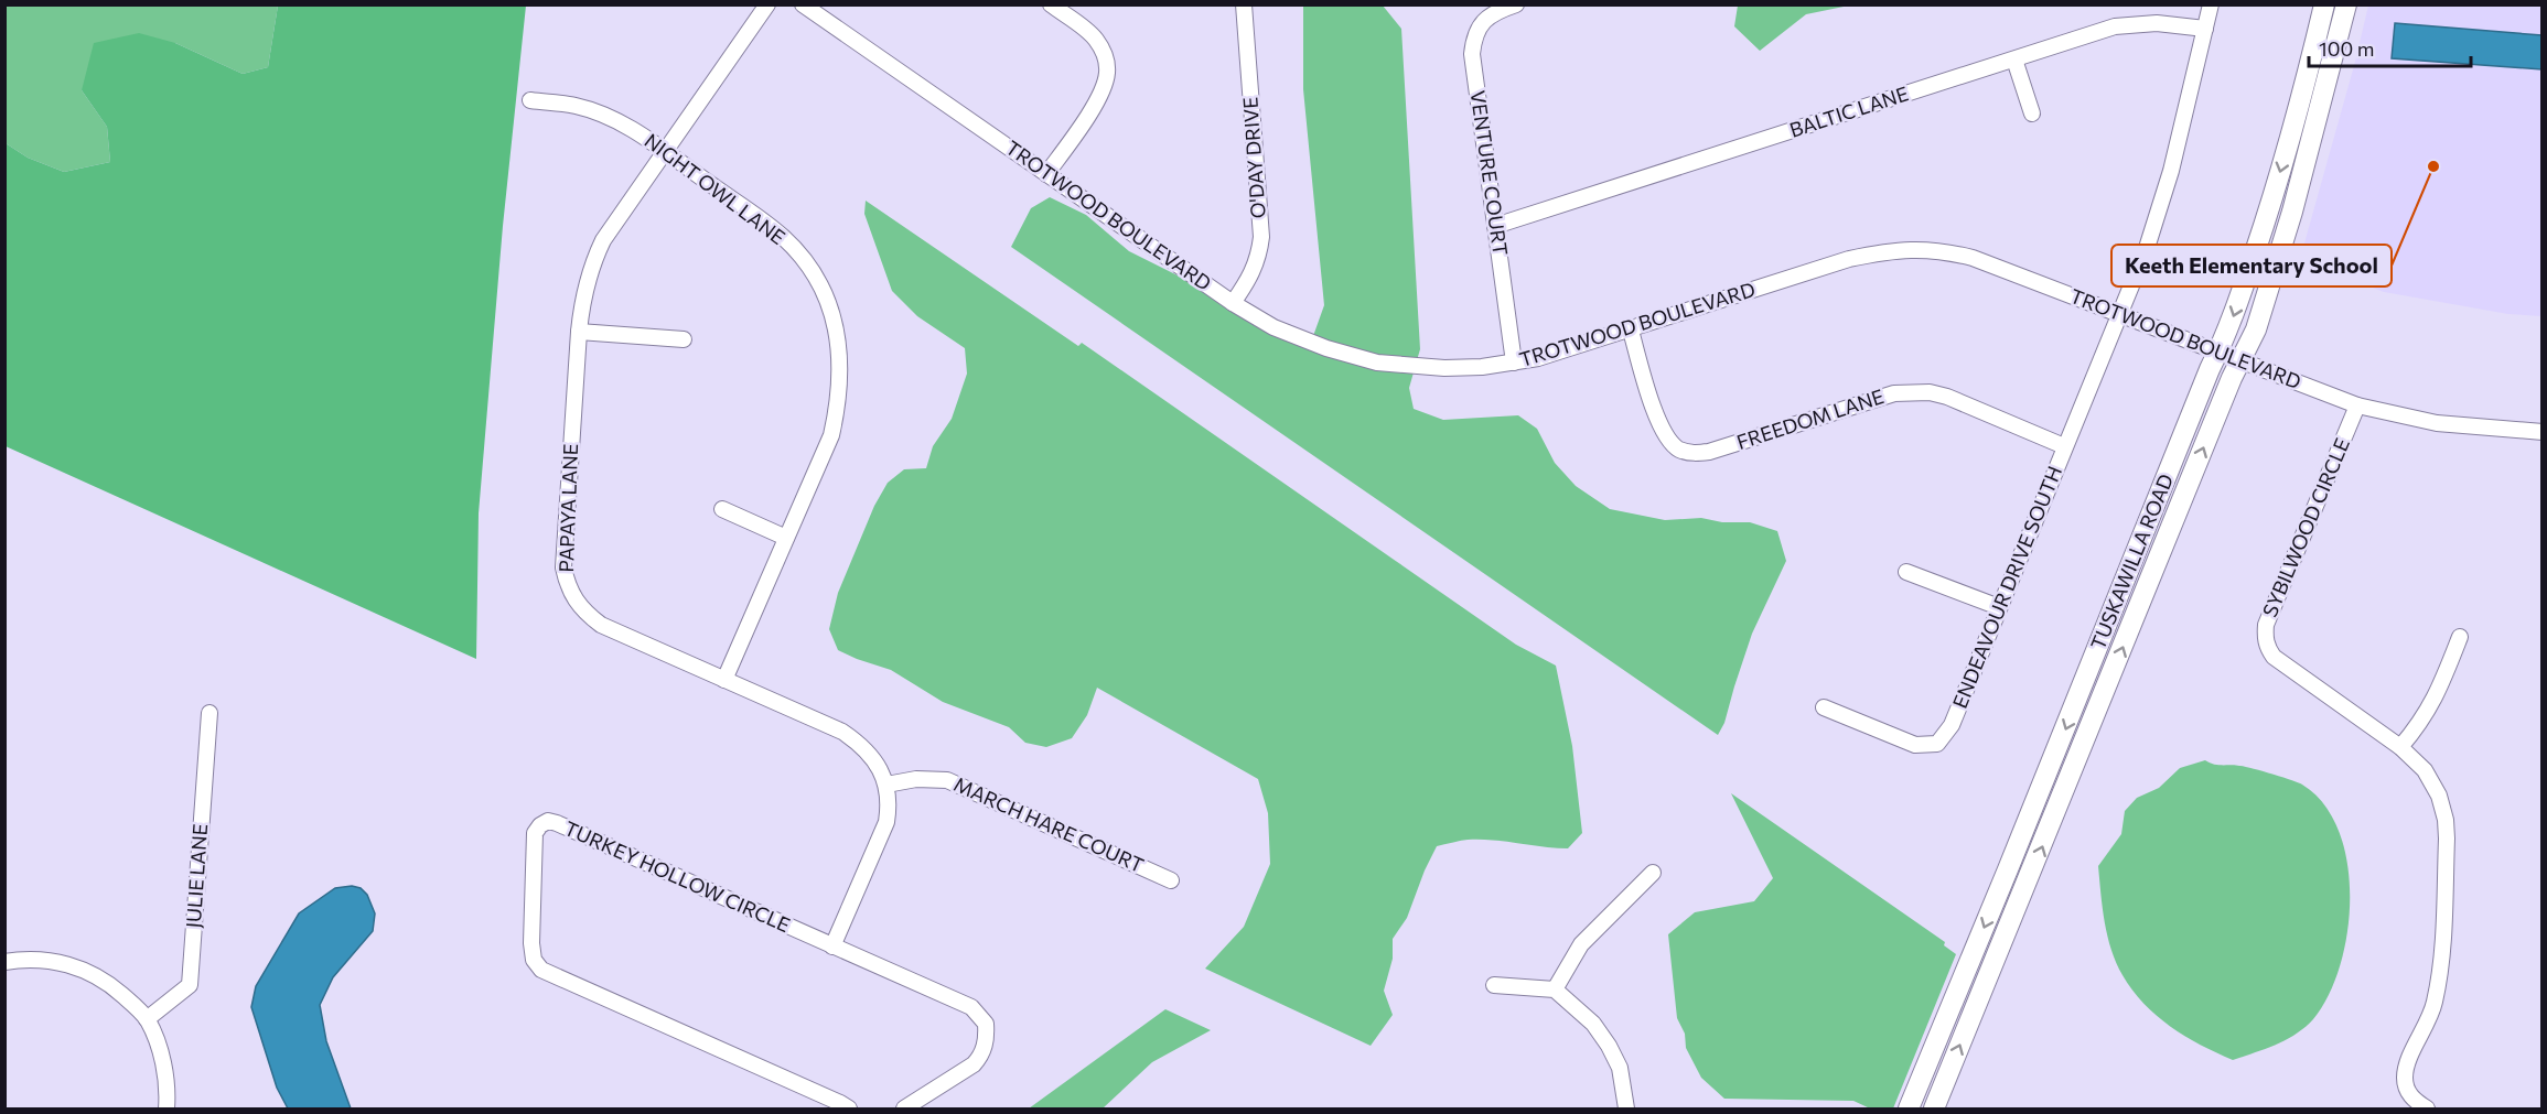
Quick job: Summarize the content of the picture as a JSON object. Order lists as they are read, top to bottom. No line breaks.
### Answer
{"streets":{"main road":["TUSKAWILLA ROAD"],"street":["BALTIC LANE","O'DAY DRIVE","VENTURE COURT","NIGHT OWL LANE","TROTWOOD BOULEVARD","FREEDOM LANE","PAPAYA LANE","SYBILWOOD CIRCLE","ENDEAVOUR DRIVE SOUTH","MARCH HARE COURT","JULIE LANE","TURKEY HOLLOW CIRCLE"]},"crossings":[["BALTIC LANE","VENTURE COURT"],["BALTIC LANE","ENDEAVOUR DRIVE SOUTH"],["O'DAY DRIVE","TROTWOOD BOULEVARD"],["VENTURE COURT","TROTWOOD BOULEVARD"],["NIGHT OWL LANE","PAPAYA LANE"],["TROTWOOD BOULEVARD","FREEDOM LANE"],["TROTWOOD BOULEVARD","SYBILWOOD CIRCLE"],["TROTWOOD BOULEVARD","TUSKAWILLA ROAD"],["TROTWOOD BOULEVARD","ENDEAVOUR DRIVE SOUTH"],["FREEDOM LANE","ENDEAVOUR DRIVE SOUTH"],["PAPAYA LANE","MARCH HARE COURT"],["PAPAYA LANE","TURKEY HOLLOW CIRCLE"]],"places":["Keeth Elementary School"],"scale_bar":"100 m"}
